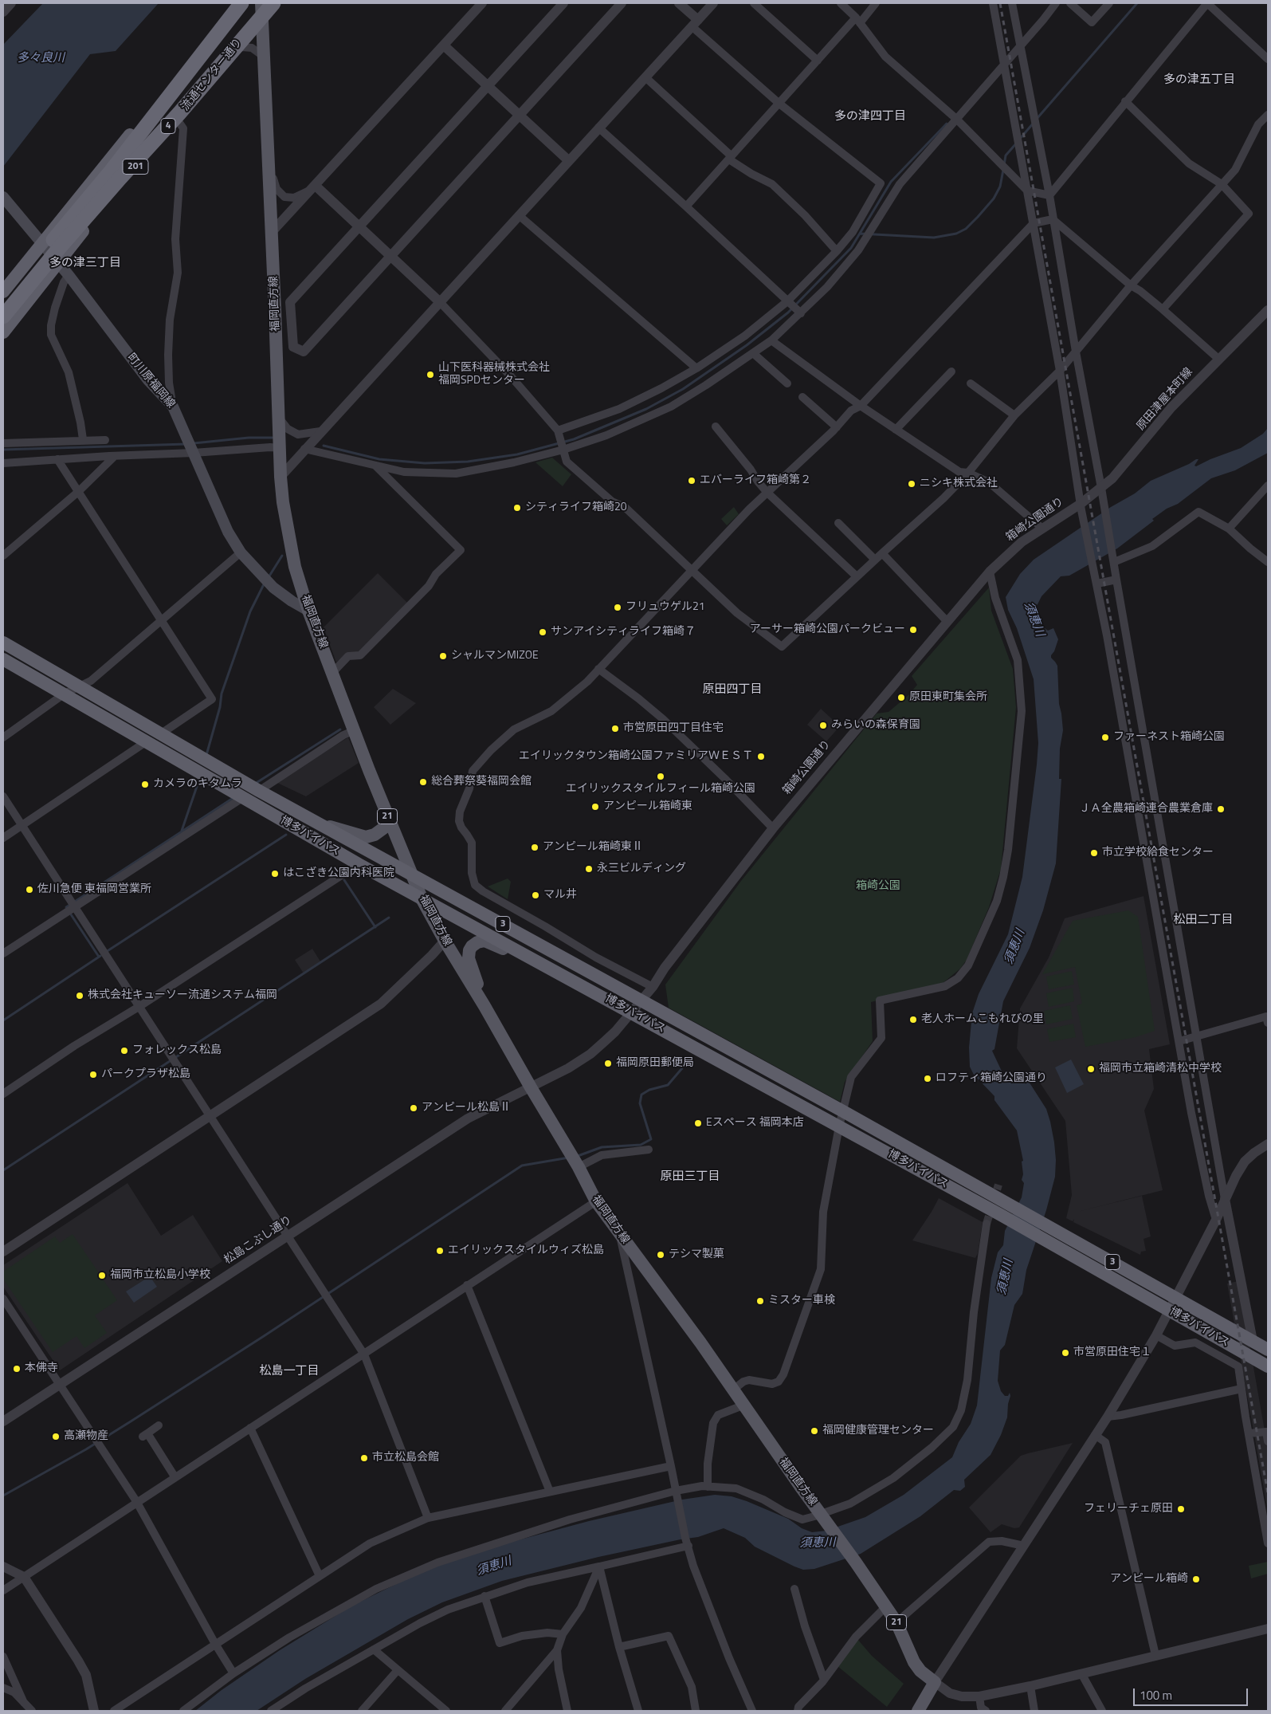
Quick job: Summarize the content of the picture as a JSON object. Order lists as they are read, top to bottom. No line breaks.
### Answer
{"streets":{"highway":["流通センター通り","4","201","博多バイパス","3"],"main road":["福岡直方線","町川原福岡線","21"],"street":["原田津屋本町線","箱崎公園通り","松島こぶし通り"]},"crossings":[["流通センター通り","4"],["流通センター通り","福岡直方線"],["流通センター通り","町川原福岡線"],["4","201"],["4","福岡直方線"],["201","町川原福岡線"],["福岡直方線","町川原福岡線"],["福岡直方線","博多バイパス"],["福岡直方線","松島こぶし通り"],["原田津屋本町線","箱崎公園通り"],["箱崎公園通り","博多バイパス"]],"districts":["多の津五丁目","多の津四丁目","多の津三丁目","原田四丁目","松田二丁目","原田三丁目","松島一丁目"],"water":["多々良川","須恵川"],"parks":["箱崎公園"],"places":["山下医科器械株式会社 福岡SPDセンター","エバーライフ箱崎第２","ニシキ株式会社","シティライフ箱崎20","フリュウゲル21","アーサー箱崎公園パークビュー","サンアイシティライフ箱崎７","シャルマンMIZOE","原田東町集会所","みらいの森保育園","市営原田四丁目住宅","ファーネスト箱崎公園","エイリックタウン箱崎公園ファミリアＷＥＳＴ","エイリックスタイルフィール箱崎公園","総合葬祭葵福岡会館","カメラのキタムラ","アンピール箱崎東","ＪＡ全農箱崎連合農業倉庫","アンピール箱崎東Ⅱ","市立学校給食センター","永三ビルディング","はこざき公園内科医院","佐川急便 東福岡営業所","マル井","株式会社キューソー流通システム福岡","老人ホームこもれびの里","フォレックス松島","福岡原田郵便局","福岡市立箱崎清松中学校","パークプラザ松島","ロフティ箱崎公園通り","アンピール松島Ⅱ","Eスペース 福岡本店","エイリックスタイルウィズ松島","テシマ製菓","福岡市立松島小学校","ミスター車検","市営原田住宅１","本佛寺","福岡健康管理センター","高瀬物産","市立松島会館","フェリーチェ原田","アンピール箱崎"],"scale_bar":"100 m"}
